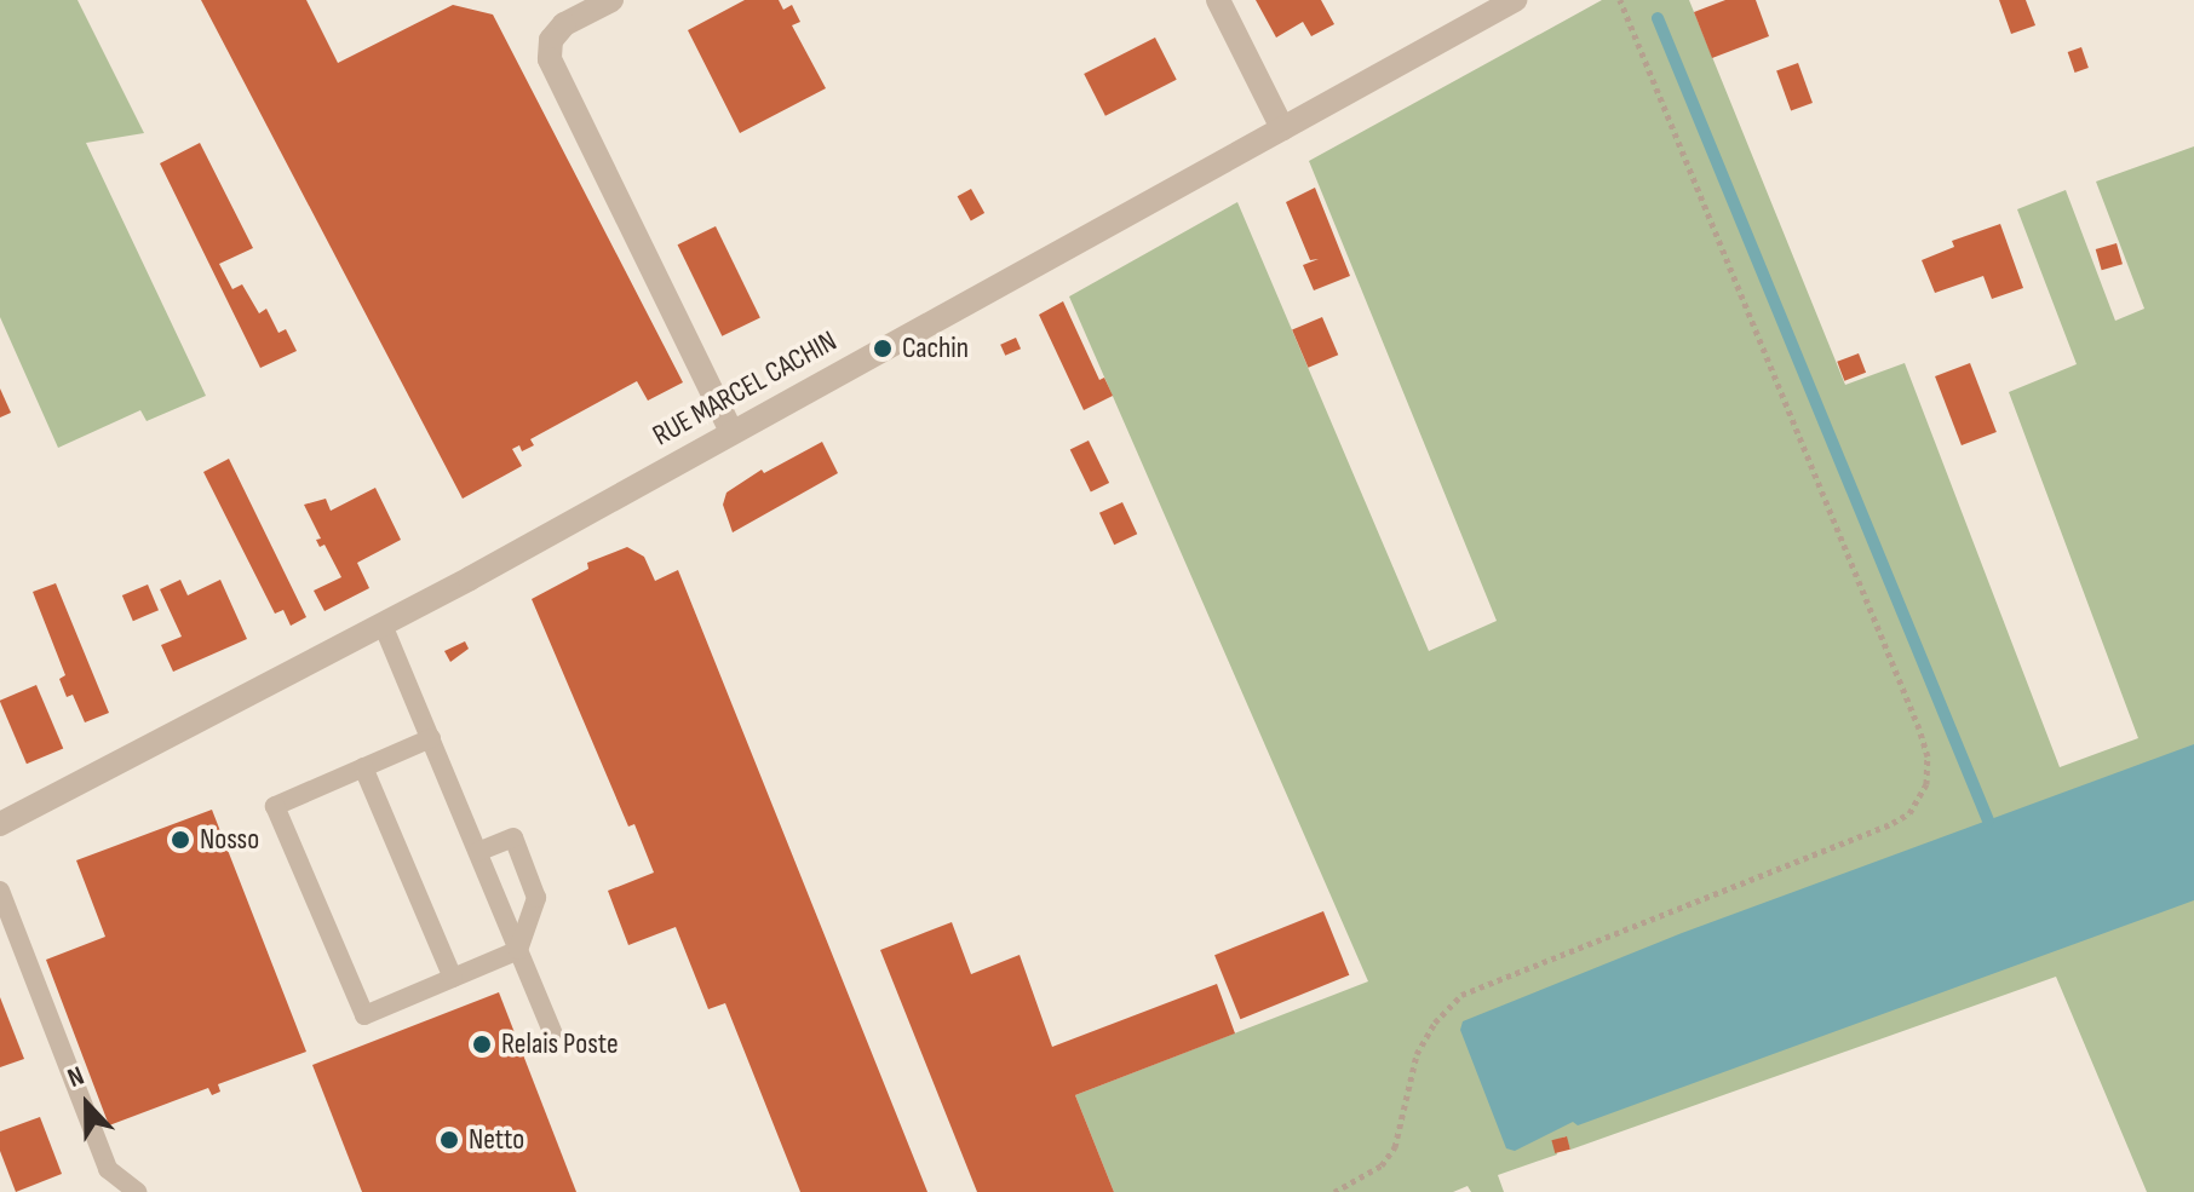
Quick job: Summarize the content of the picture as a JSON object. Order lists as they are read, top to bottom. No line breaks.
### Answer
{"streets":{"street":["RUE MARCEL CACHIN"]},"places":["Cachin","Nosso","Relais Poste","Netto"],"north":"top"}
